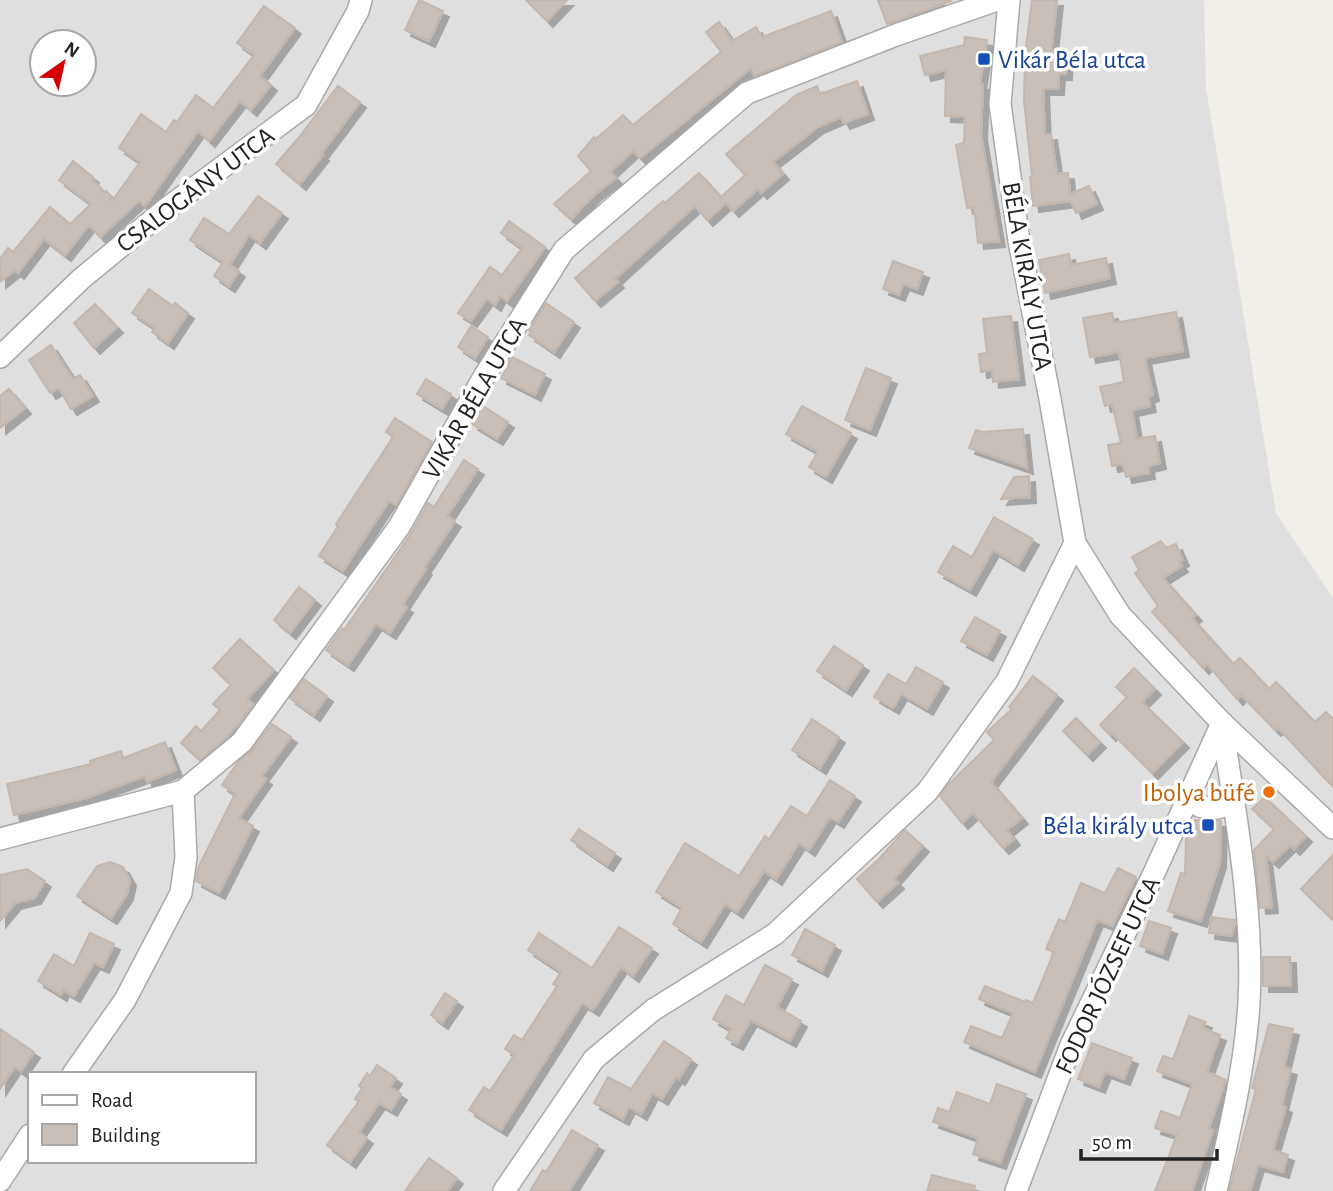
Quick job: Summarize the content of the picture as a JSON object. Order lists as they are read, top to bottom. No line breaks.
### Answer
{"streets":{"street":["CSALOGÁNY UTCA","BÉLA KIRÁLY UTCA","VIKÁR BÉLA UTCA","FODOR JÓZSEF UTCA"]},"crossings":[["BÉLA KIRÁLY UTCA","FODOR JÓZSEF UTCA"]],"places":{"transit":["Vikár Béla utca","Béla király utca"],"other":["Ibolya büfé"]},"legend":["Road","Building"],"scale_bar":"50 m","north":"top right"}
